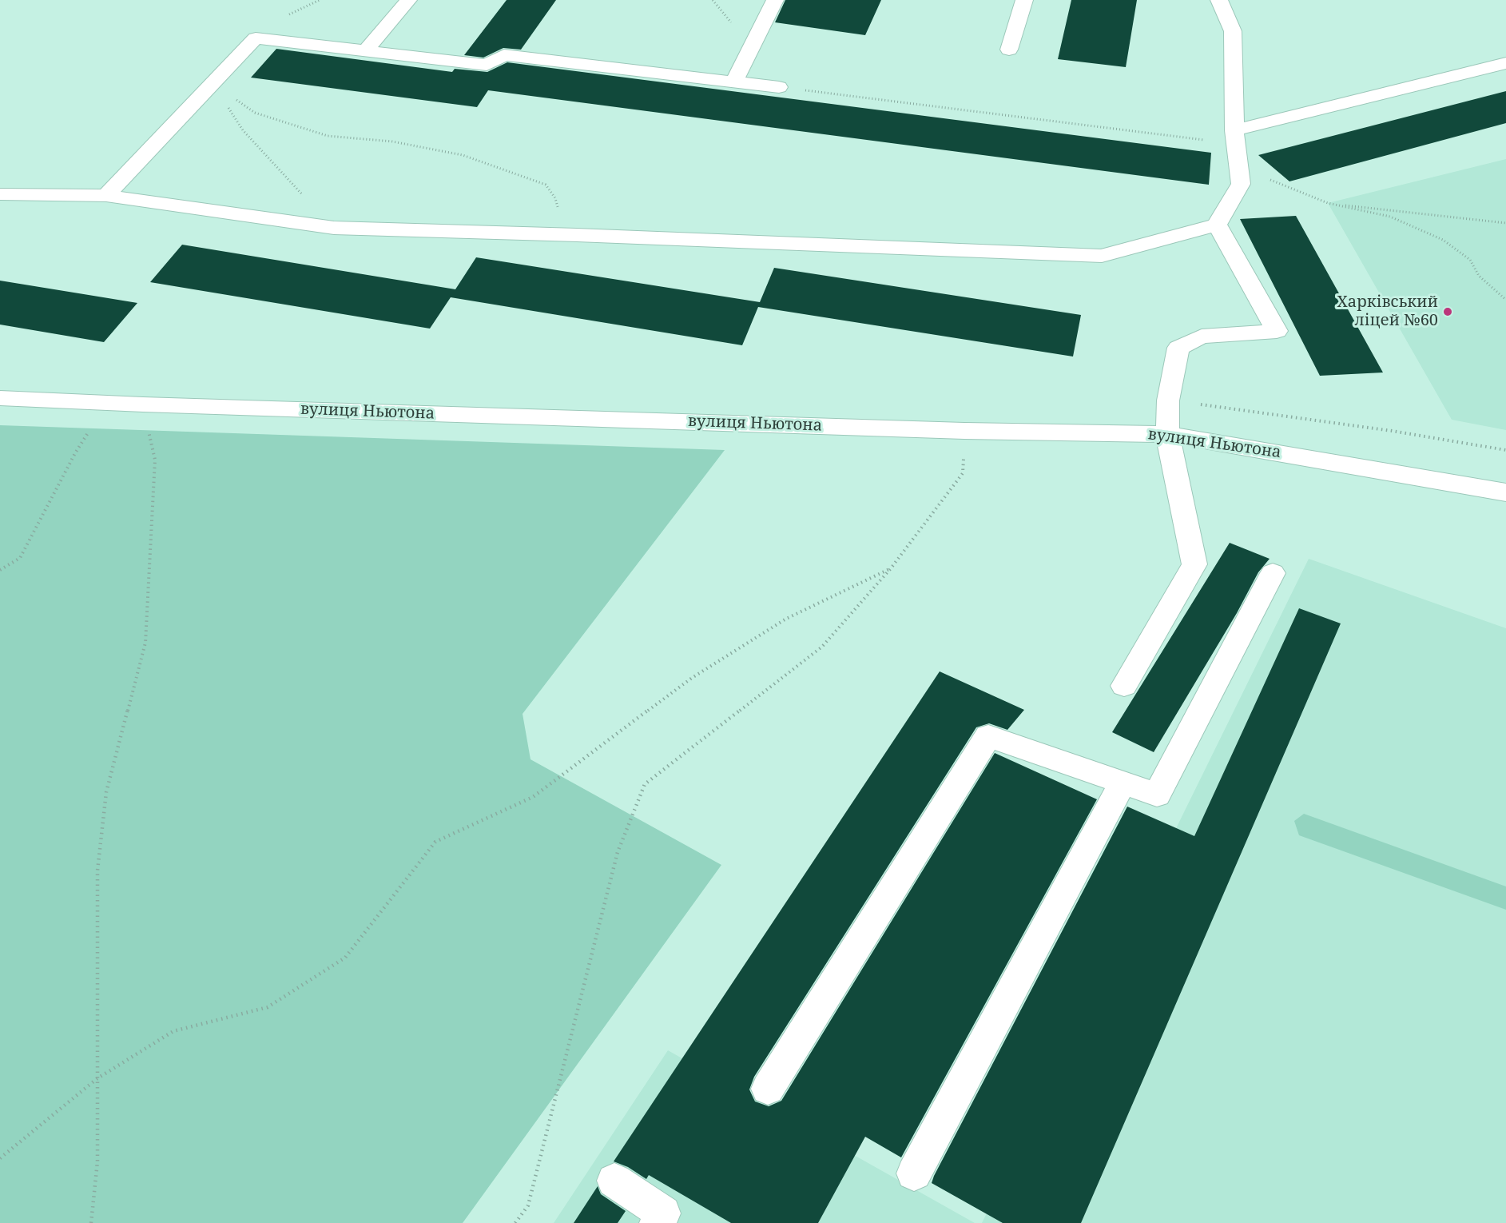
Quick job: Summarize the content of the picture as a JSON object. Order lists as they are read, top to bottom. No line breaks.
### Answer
{"streets":{"street":["вулиця Ньютона"]},"places":["Харківський ліцей №60"]}
